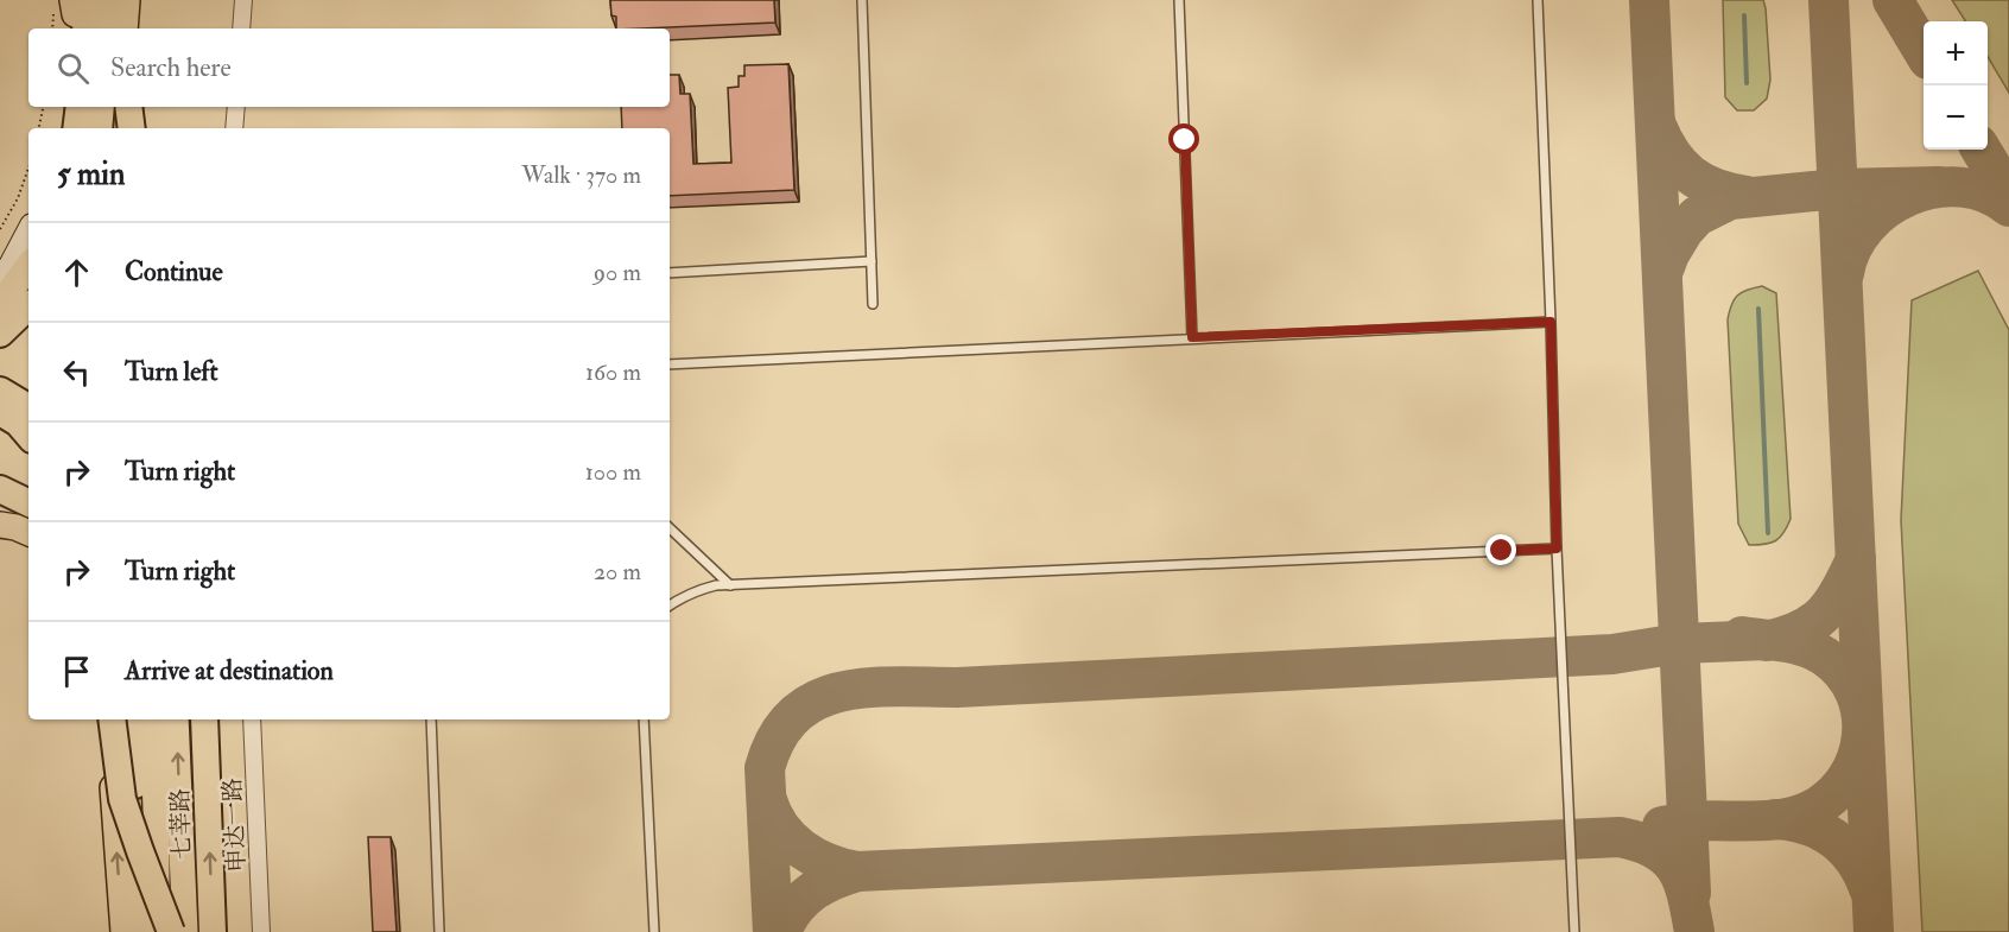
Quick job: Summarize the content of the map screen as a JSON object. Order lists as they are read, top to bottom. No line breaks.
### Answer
{"streets":{"main road":["七莘路"],"street":["申达一路"]},"page":{"map_buttons":["+","−"],"search":"Search here","heading":["5 min","Walk · 370 m"],"list":[["Continue","90 m"],["Turn left","160 m"],["Turn right","100 m"],["Turn right","20 m"],"Arrive at destination"]}}
